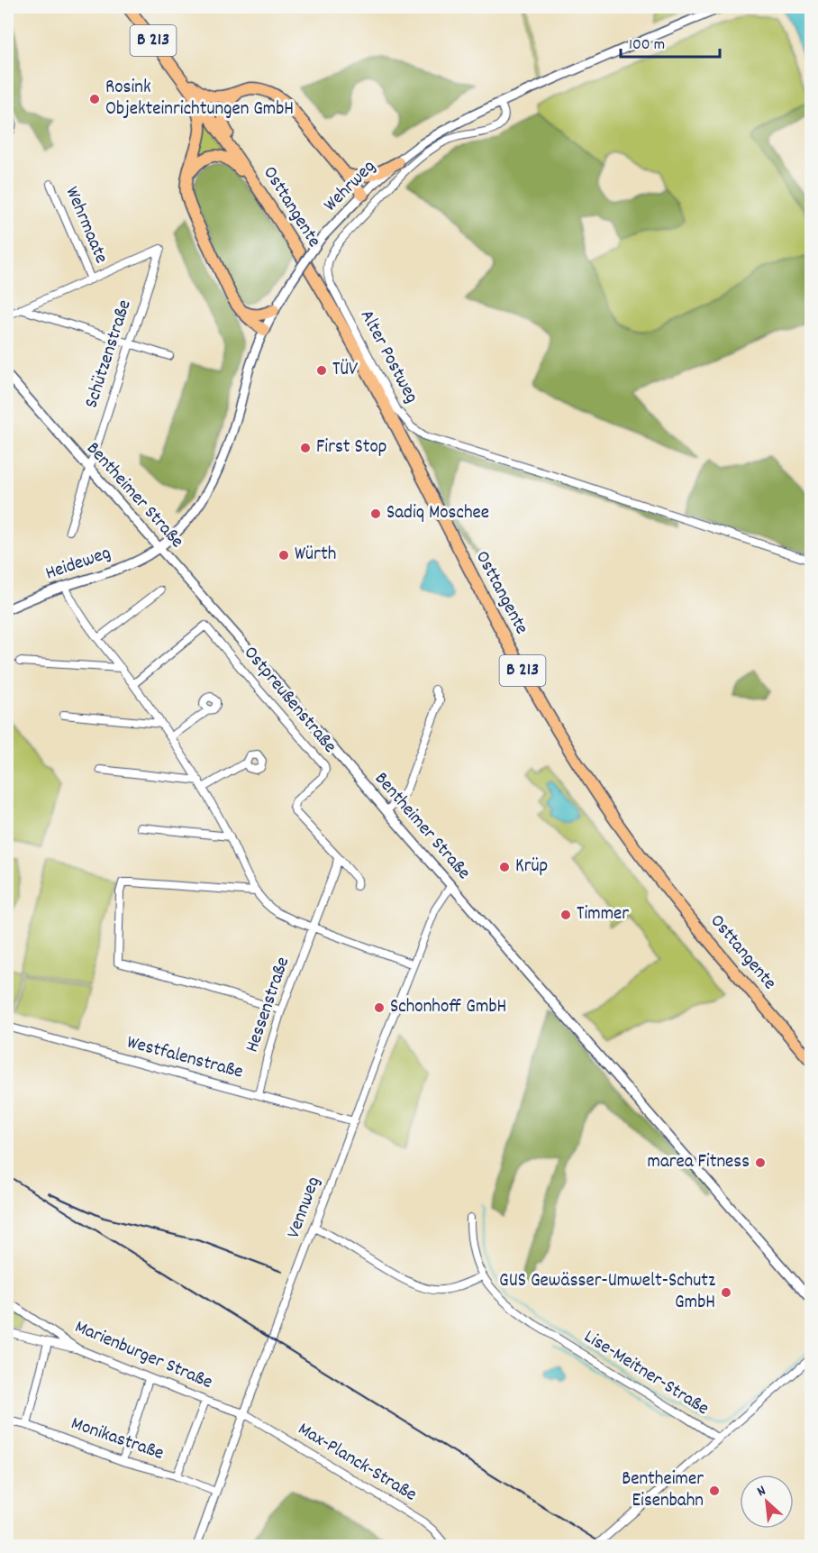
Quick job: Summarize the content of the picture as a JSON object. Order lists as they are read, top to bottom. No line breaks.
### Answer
{"streets":{"main road":["B 213","Osttangente"],"street":["Wehrweg","Wehrmaate","Schützenstraße","Alter Postweg","Bentheimer Straße","Heideweg","Ostpreußenstraße","Hessenstraße","Westfalenstraße","Vennweg","Marienburger Straße","Lise-Meitner-Straße","Monikastraße","Max-Planck-Straße"]},"crossings":[["Wehrweg","Alter Postweg"],["Wehrweg","Bentheimer Straße"],["Wehrweg","Heideweg"],["Wehrmaate","Schützenstraße"],["Schützenstraße","Bentheimer Straße"],["Bentheimer Straße","Heideweg"],["Bentheimer Straße","Vennweg"],["Hessenstraße","Westfalenstraße"],["Westfalenstraße","Vennweg"],["Vennweg","Marienburger Straße"],["Vennweg","Monikastraße"],["Vennweg","Max-Planck-Straße"],["Marienburger Straße","Max-Planck-Straße"]],"places":["Rosink Objekteinrichtungen GmbH","TÜV","First Stop","Sadiq Moschee","Würth","Krüp","Timmer","Schonhoff GmbH","marea Fitness","GUS Gewässer-Umwelt-Schutz GmbH","Bentheimer Eisenbahn"],"scale_bar":"100 m","north":"top left"}
